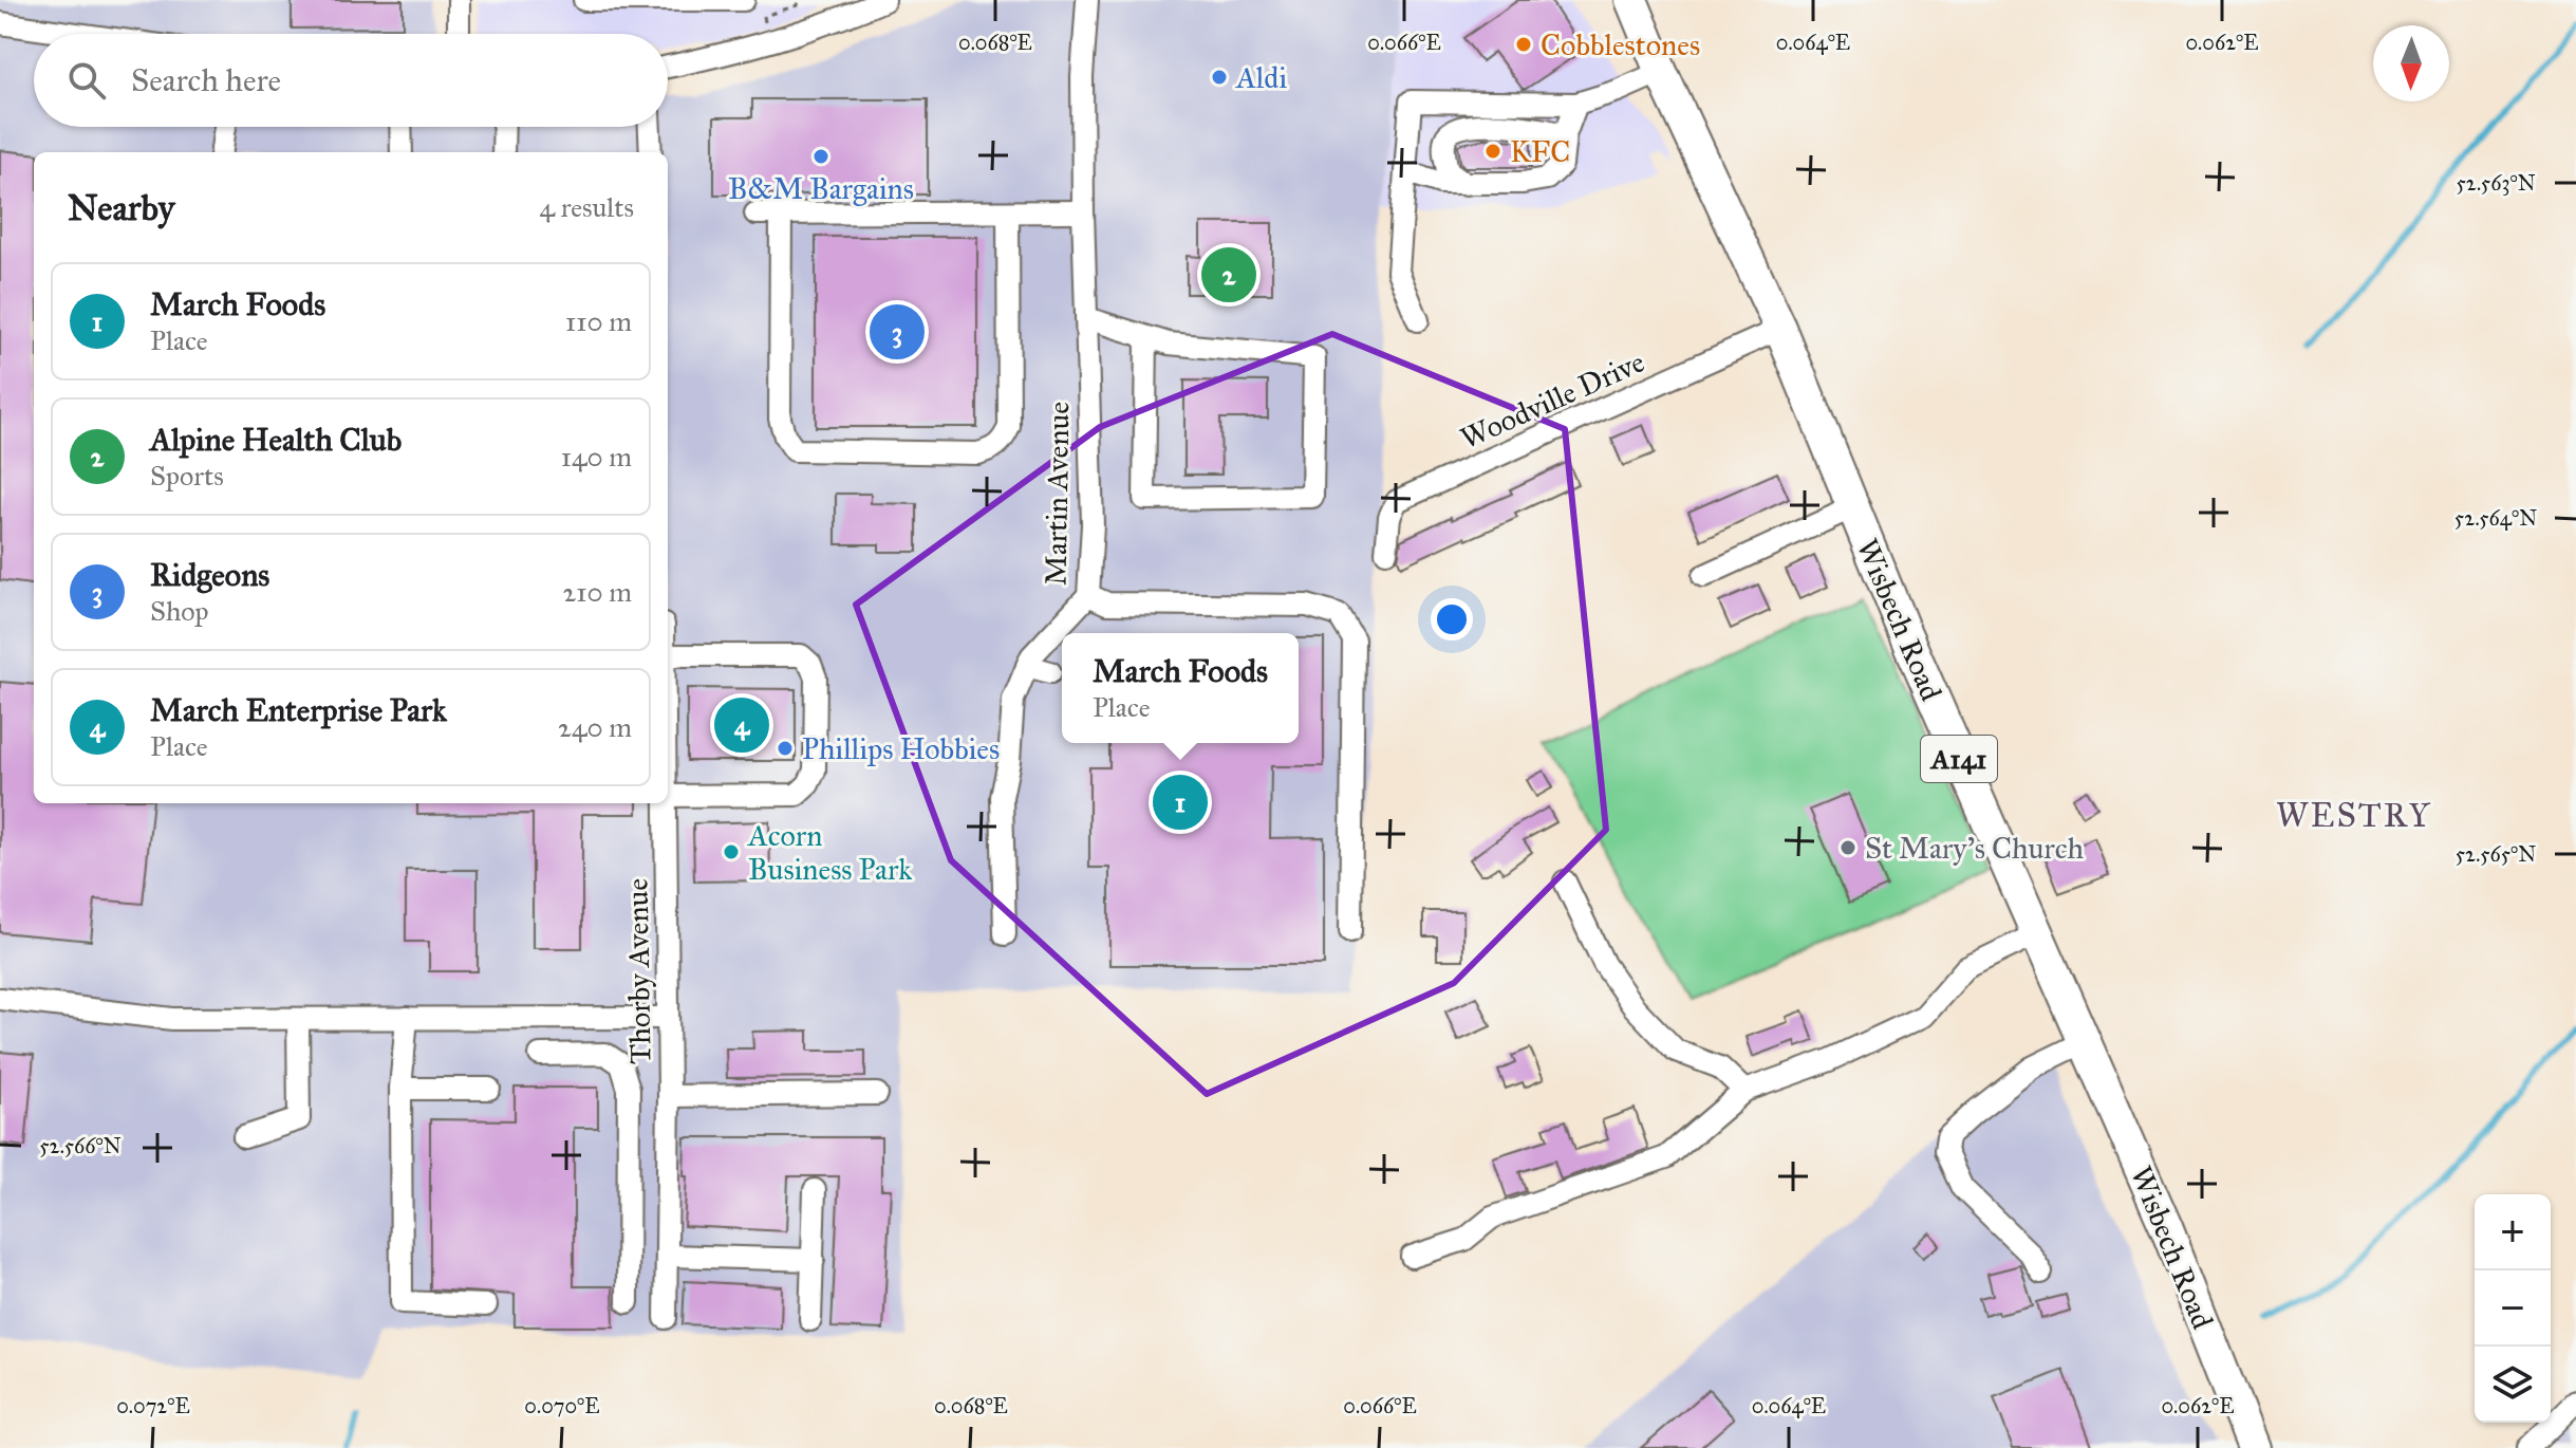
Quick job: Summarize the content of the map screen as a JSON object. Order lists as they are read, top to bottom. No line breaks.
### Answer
{"streets":{"highway":["Wisbech Road","A141"],"street":["Woodville Drive","Martin Avenue","Thorby Avenue"]},"crossings":[["Woodville Drive","Wisbech Road"],["Wisbech Road","A141"]],"districts":["WESTRY"],"places":["Cobblestones","Aldi","KFC","B&M Bargains","Phillips Hobbies","St Mary's Church","Acorn Business Park"],"north":"bottom","page":{"search":"Search here","heading":["Nearby","4 results"],"pins":["2","3","4","1"],"list":[{"mark":"1","name":"March Foods","note":"Place","value":"110 m"},{"mark":"2","name":"Alpine Health Club","note":"Sports","value":"140 m"},{"mark":"3","name":"Ridgeons","note":"Shop","value":"210 m"},{"mark":"4","name":"March Enterprise Park","note":"Place","value":"240 m"}],"popup":["March Foods","Place"],"map_buttons":["+","−"]},"coordinates":["0.068°E","0.066°E","0.064°E","0.062°E","52.563°N","52.564°N","52.565°N","52.566°N","0.072°E","0.070°E"]}
